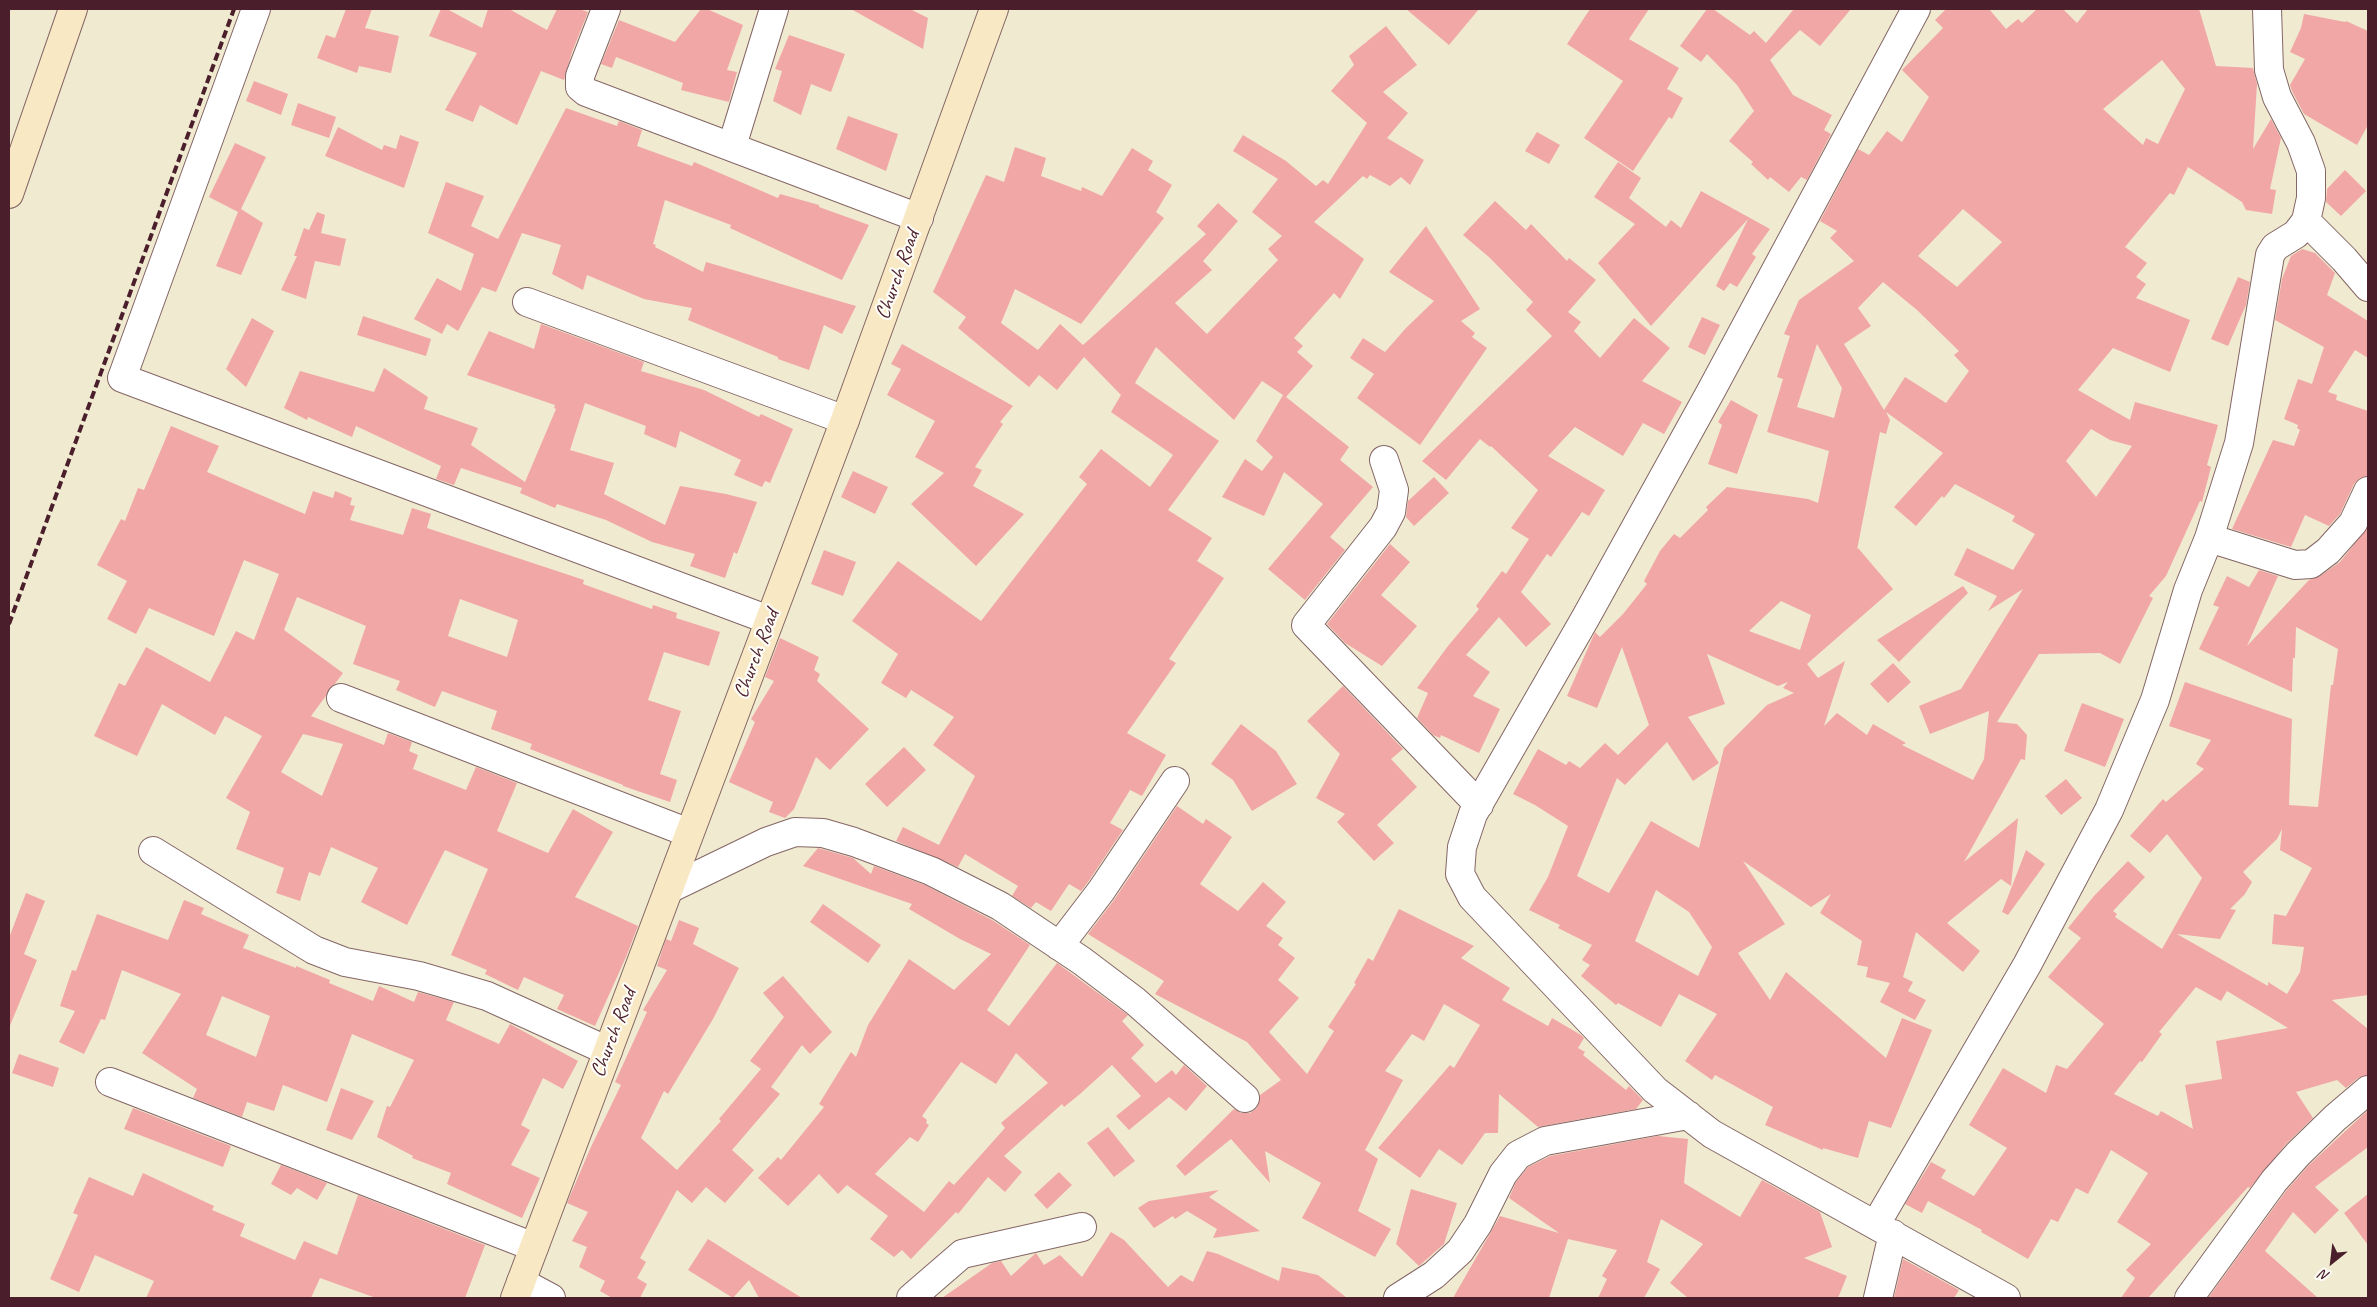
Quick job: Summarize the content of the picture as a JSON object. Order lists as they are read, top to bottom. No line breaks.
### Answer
{"streets":{"street":["Church Road"]},"north":"bottom left"}
